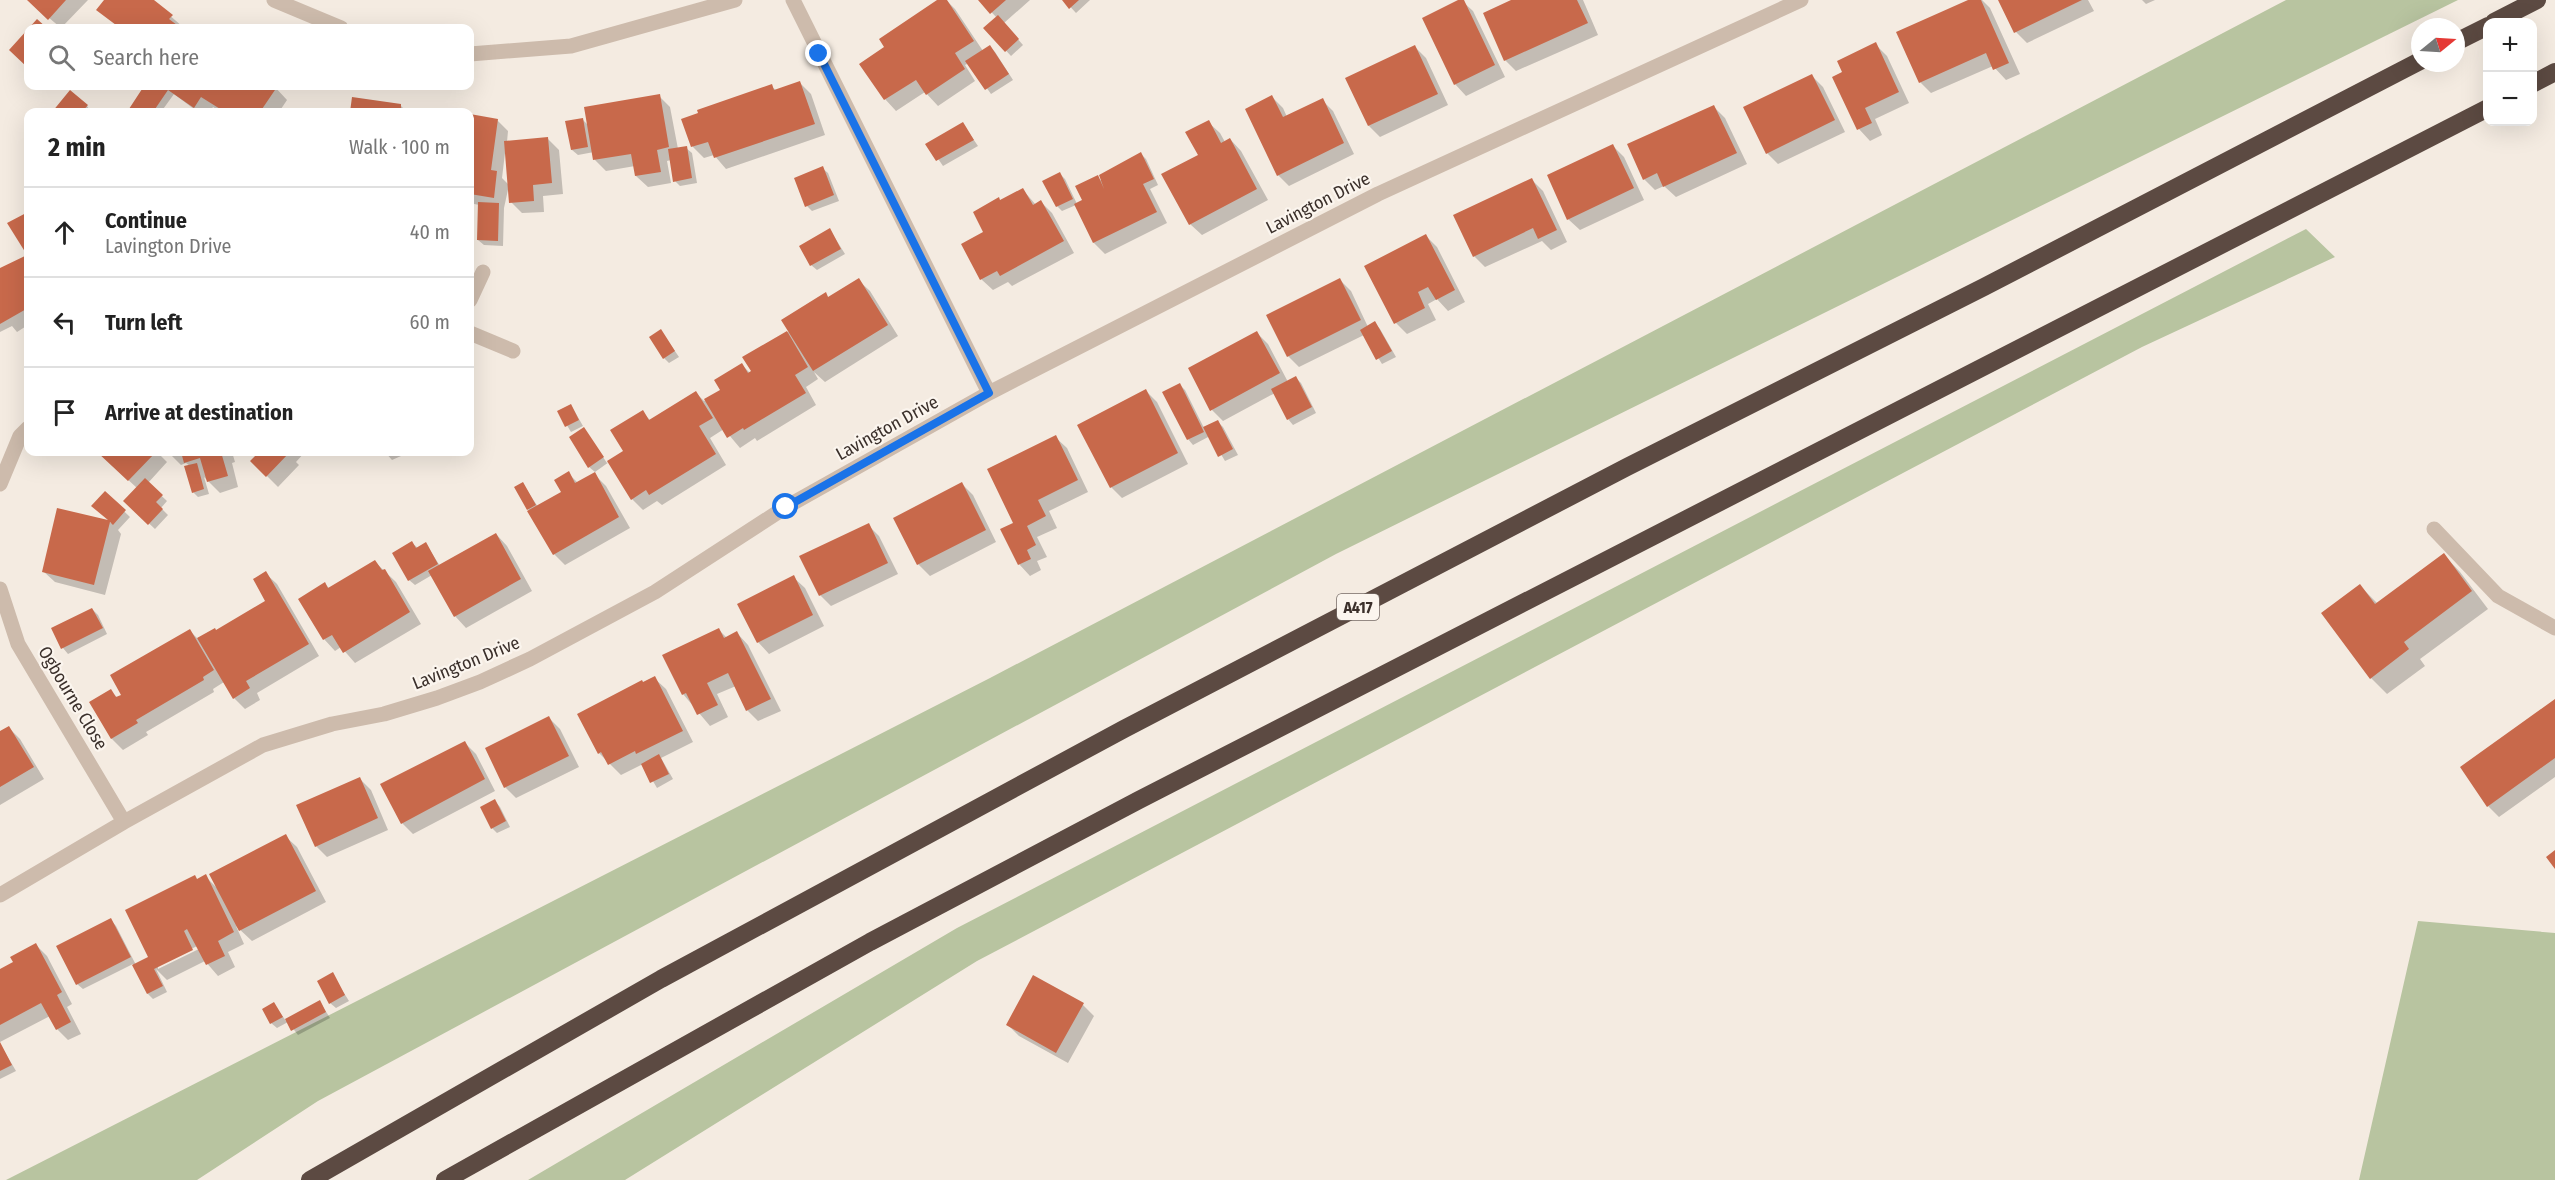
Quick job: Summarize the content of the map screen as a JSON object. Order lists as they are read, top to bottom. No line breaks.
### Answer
{"streets":{"highway":["A417"],"street":["Lavington Drive","Ogbourne Close"]},"crossings":[["Lavington Drive","Ogbourne Close"]],"north":"right","page":{"map_buttons":["+","−"],"search":"Search here","heading":["2 min","Walk · 100 m"],"list":[["Continue","Lavington Drive","40 m"],["Turn left","60 m"],"Arrive at destination"]}}
